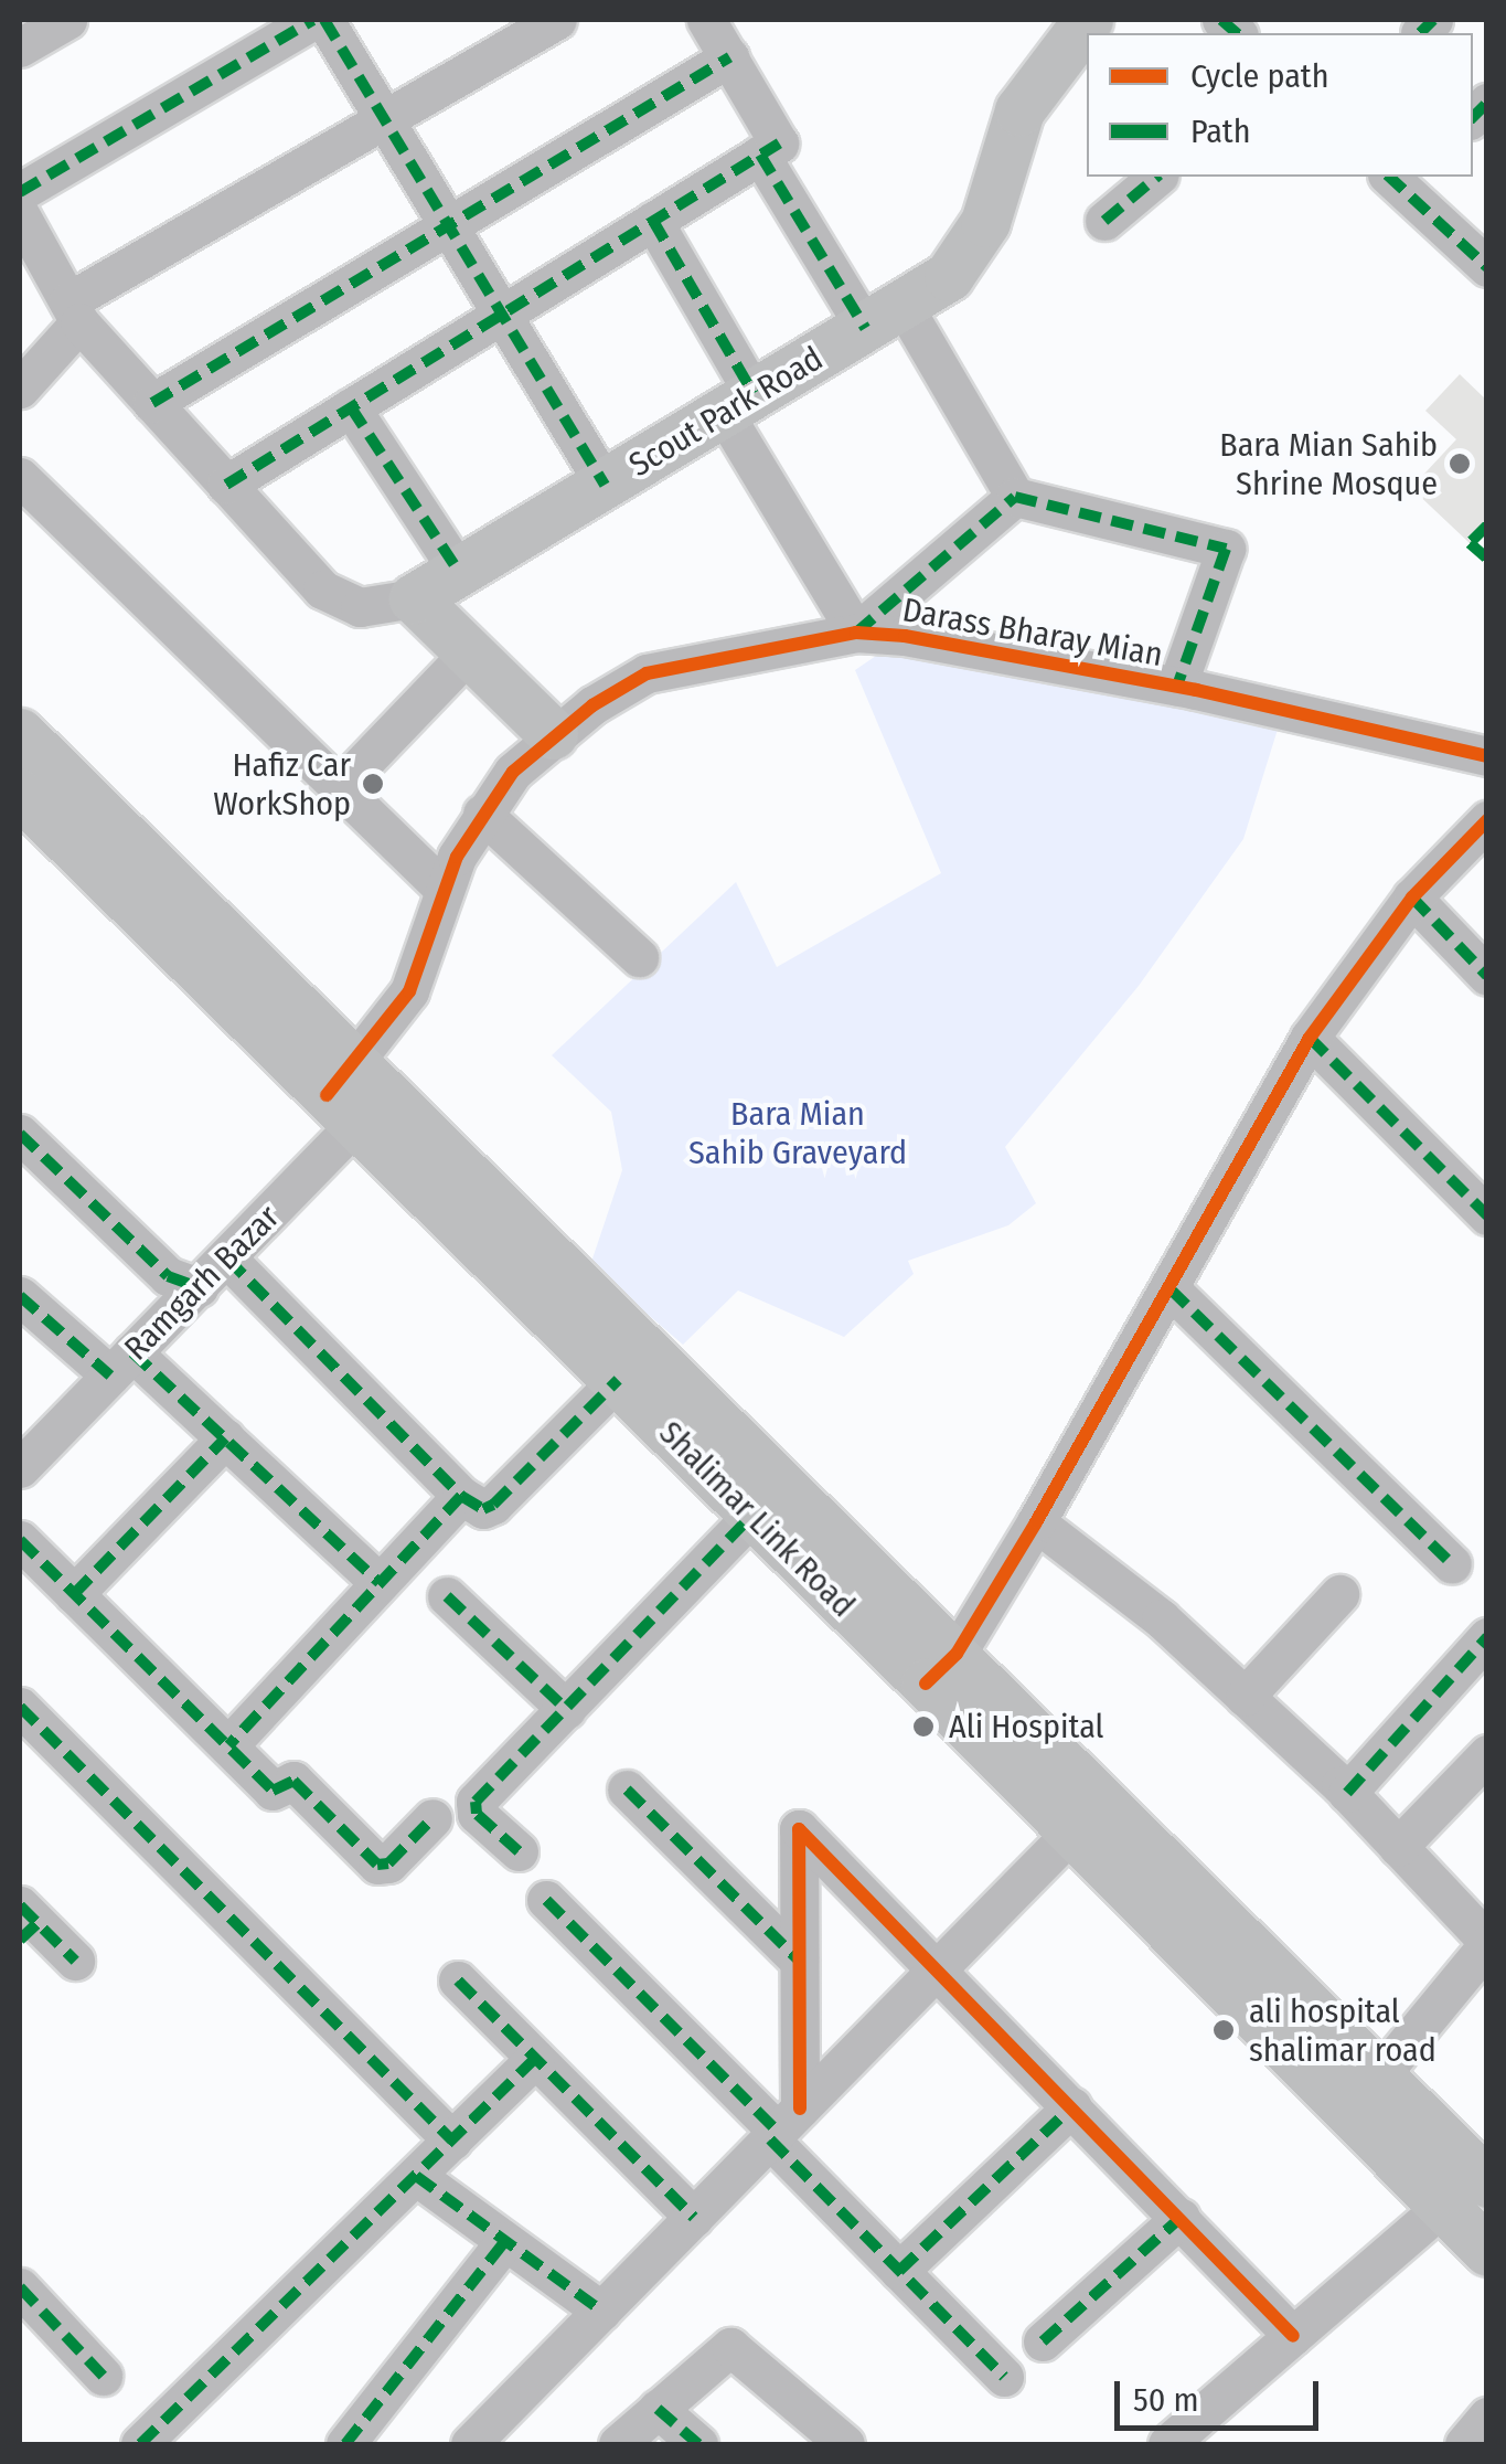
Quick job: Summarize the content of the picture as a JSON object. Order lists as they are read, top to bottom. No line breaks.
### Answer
{"streets":{"main road":["Scout Park Road","Shalimar Link Road"],"street":["Darass Bharay Mian","Ramgarh Bazar"]},"crossings":[["Darass Bharay Mian","Ramgarh Bazar"],["Darass Bharay Mian","Shalimar Link Road"],["Ramgarh Bazar","Shalimar Link Road"]],"parks":["Bara Mian Sahib Graveyard"],"places":["Bara Mian Sahib Shrine Mosque","Hafiz Car WorkShop","Ali Hospital","ali hospital shalimar road"],"legend":["Cycle path","Path"],"scale_bar":"50 m"}
